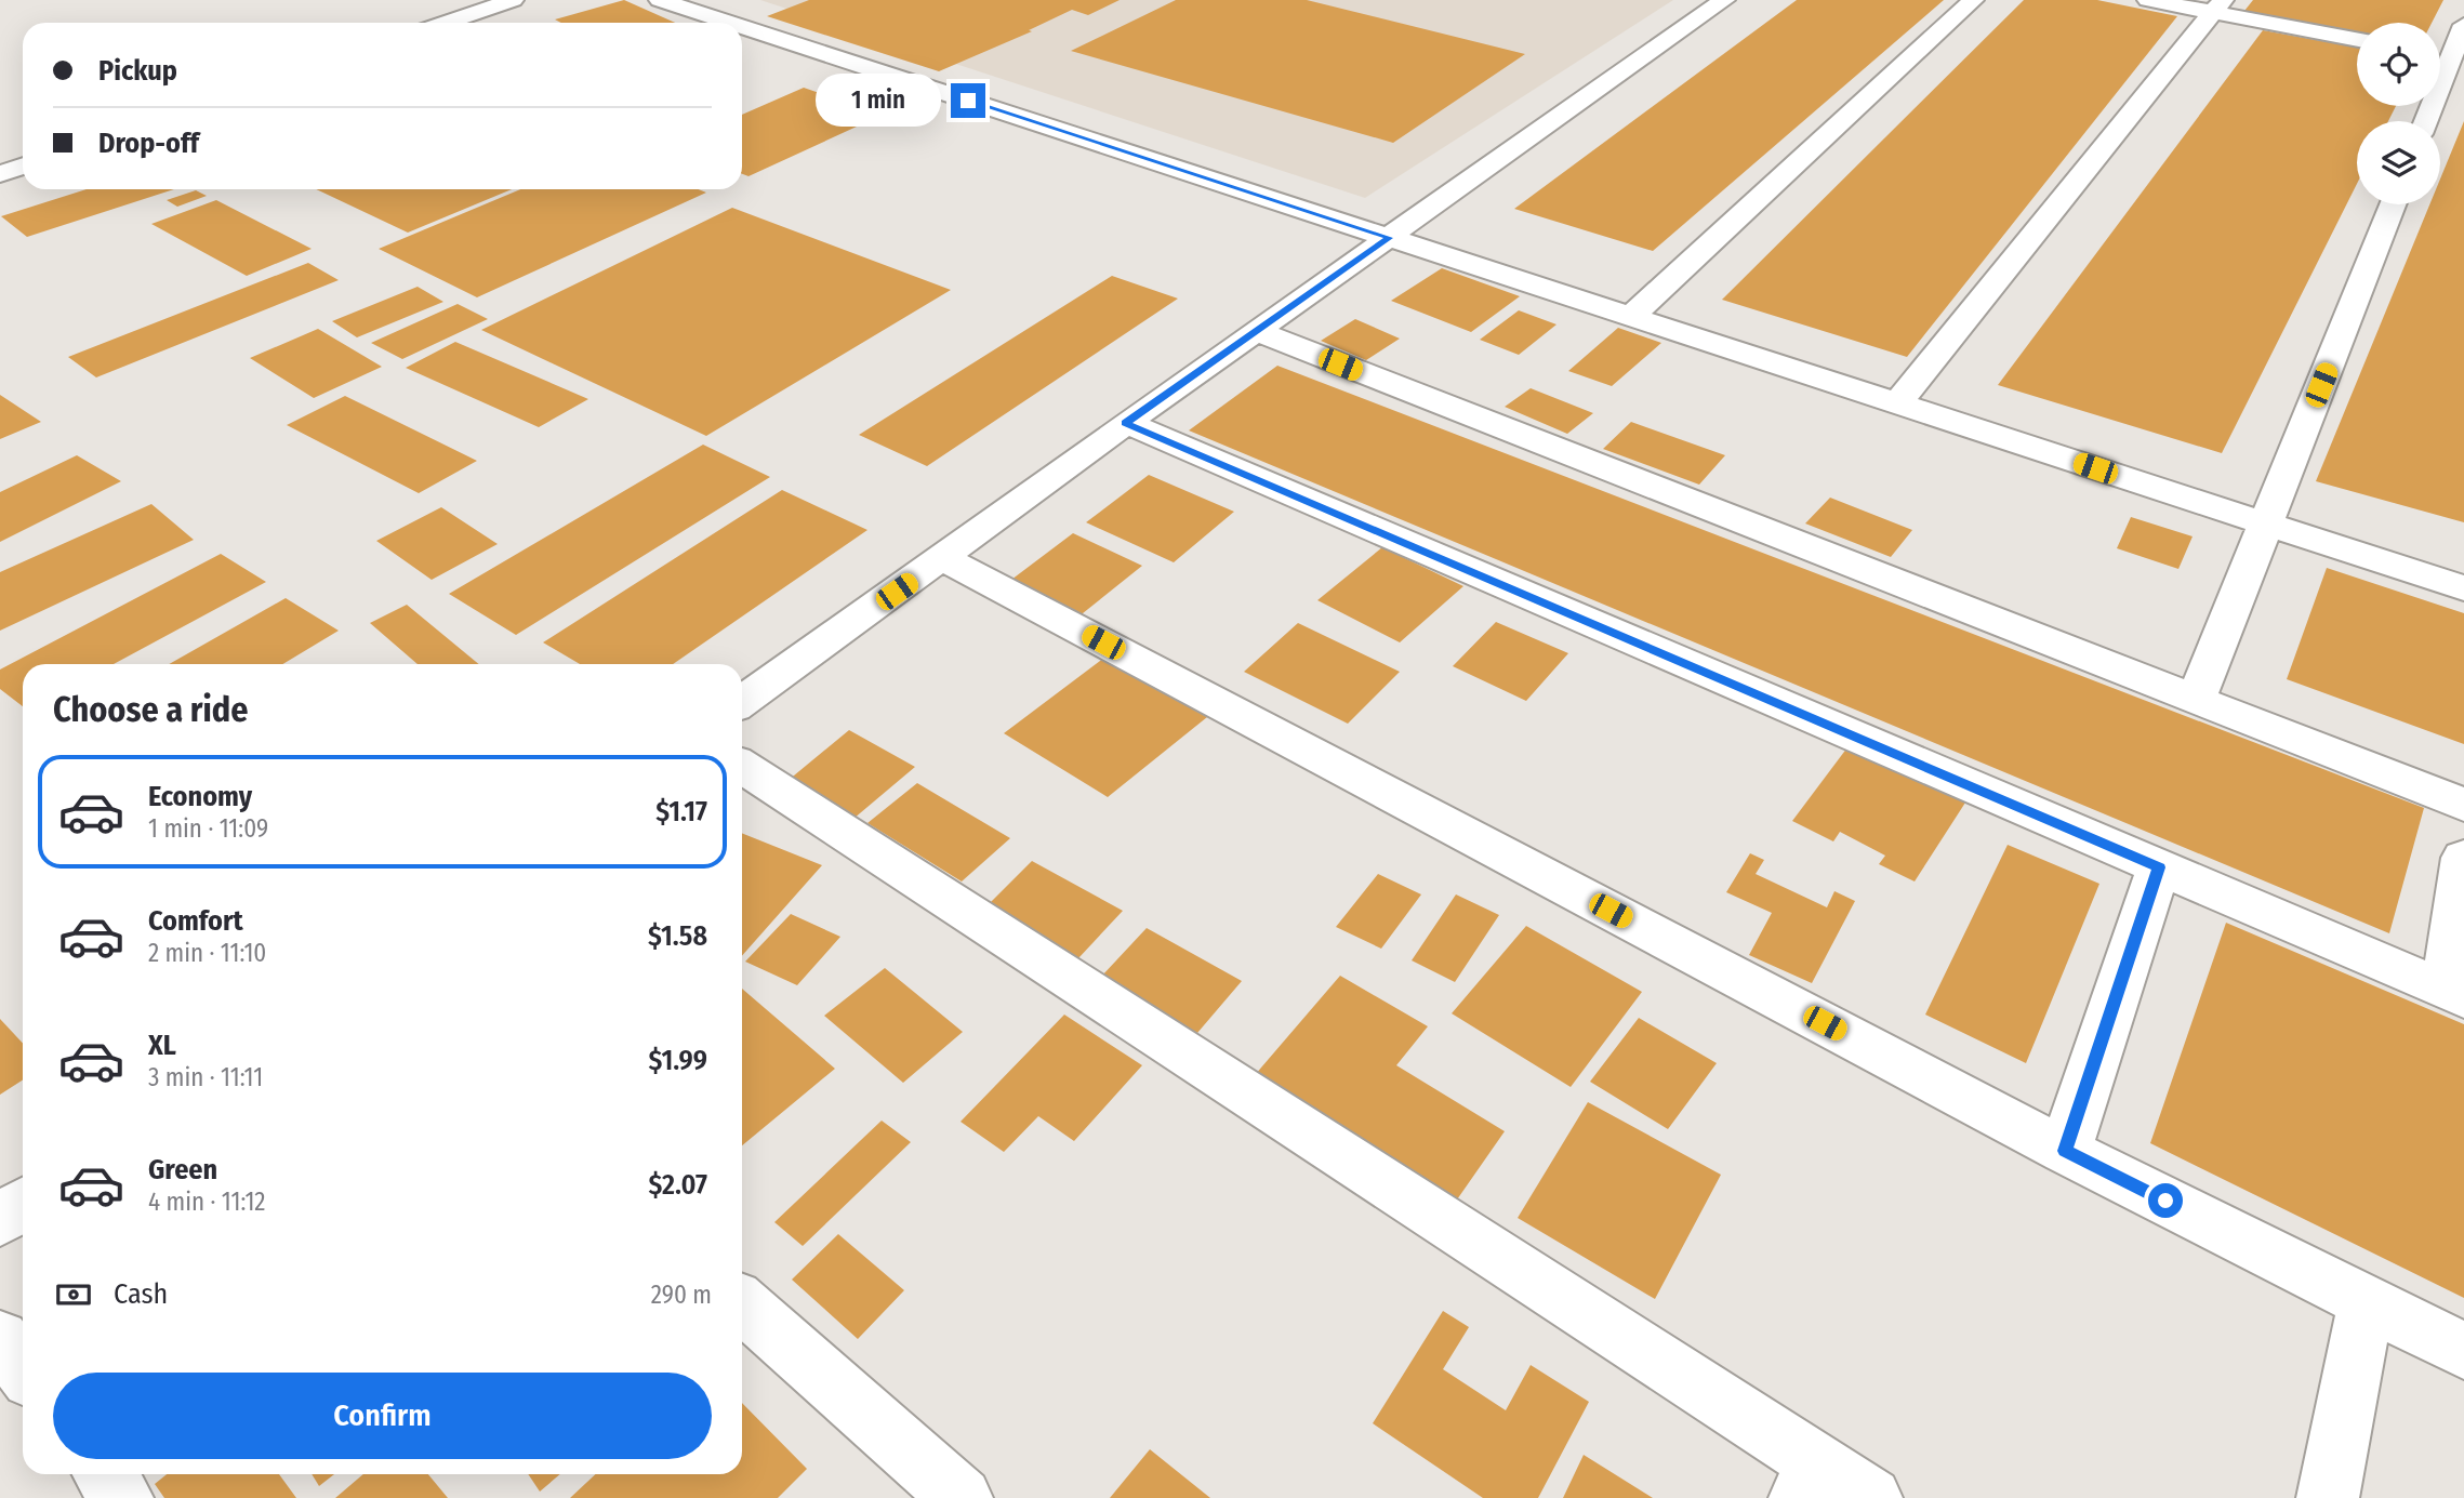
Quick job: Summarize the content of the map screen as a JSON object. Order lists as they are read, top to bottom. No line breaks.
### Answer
{"page":{"banner":["Pickup","Drop-off"],"bubble":"1 min","heading":"Choose a ride","list":[{"name":"Economy","note":"1 min · 11:09","value":"$1.17"},{"name":"Comfort","note":"2 min · 11:10","value":"$1.58"},{"name":"XL","note":"3 min · 11:11","value":"$1.99"},{"name":"Green","note":"4 min · 11:12","value":"$2.07"}],"pay":["Cash","290 m"],"buttons":"Confirm"}}
